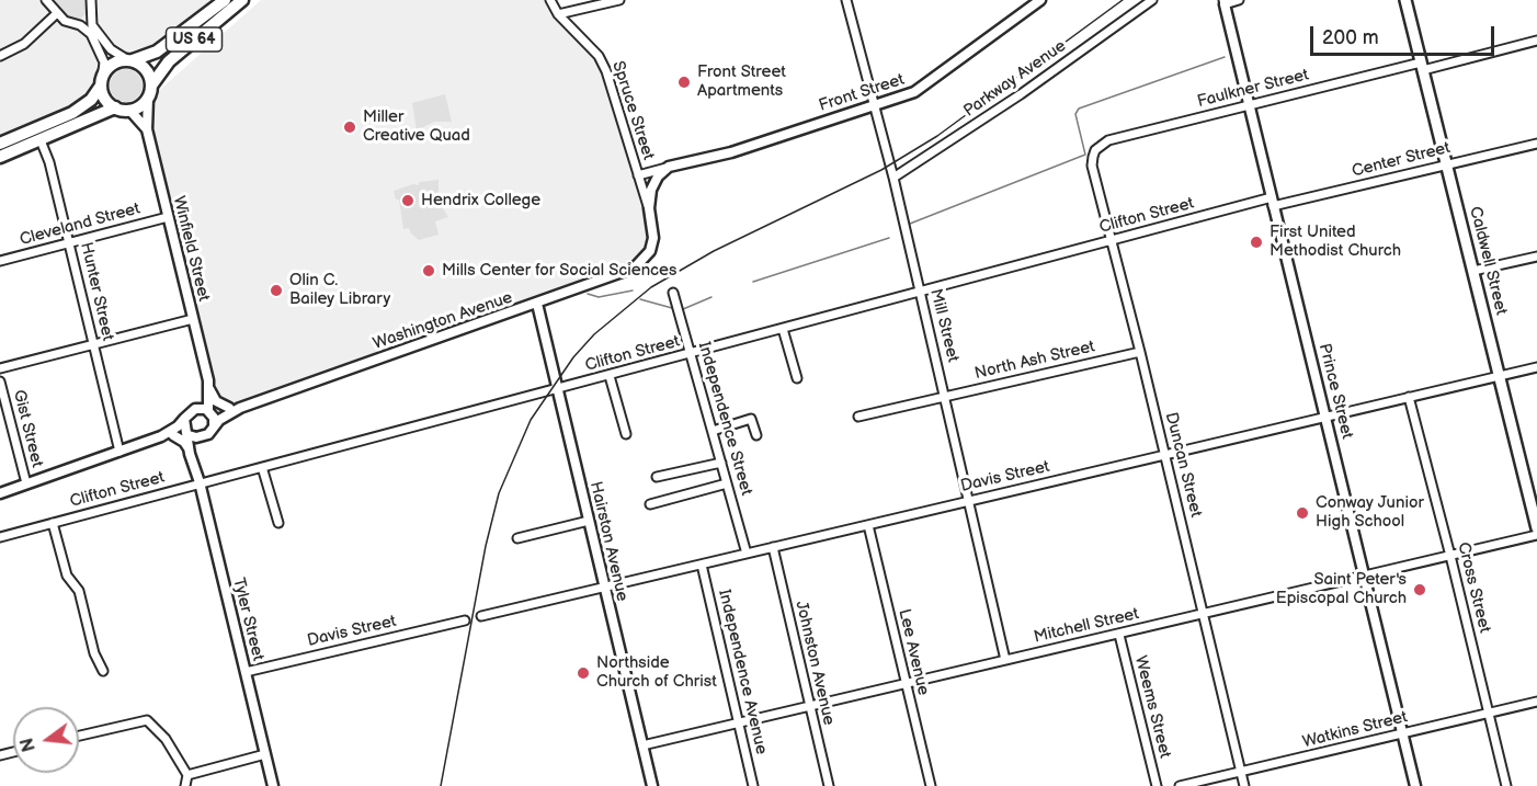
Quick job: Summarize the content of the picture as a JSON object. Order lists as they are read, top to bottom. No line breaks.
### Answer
{"streets":{"main road":["US 64","Caldwell Street"],"street":["Parkway Avenue","Faulkner Street","Front Street","Spruce Street","Center Street","Clifton Street","Cleveland Street","Winfield Street","Hunter Street","Washington Avenue","Mill Street","North Ash Street","Prince Street","Independence Street","Gist Street","Duncan Street","Davis Street","Hairston Avenue","Cross Street","Tyler Street","Mitchell Street","Lee Avenue","Johnston Avenue","Independence Avenue","Weems Street","Watkins Street"]},"crossings":[["US 64","Winfield Street"],["Parkway Avenue","Mill Street"],["Faulkner Street","Caldwell Street"],["Faulkner Street","Prince Street"],["Faulkner Street","Duncan Street"],["Front Street","Spruce Street"],["Front Street","Mill Street"],["Spruce Street","Washington Avenue"],["Center Street","Clifton Street"],["Center Street","Caldwell Street"],["Center Street","Prince Street"],["Clifton Street","Mill Street"],["Clifton Street","Prince Street"],["Clifton Street","Independence Street"],["Clifton Street","Duncan Street"],["Clifton Street","Hairston Avenue"],["Clifton Street","Tyler Street"],["Cleveland Street","Winfield Street"],["Cleveland Street","Hunter Street"],["Winfield Street","Washington Avenue"],["Winfield Street","Tyler Street"],["Caldwell Street","Davis Street"],["Washington Avenue","Hairston Avenue"],["Washington Avenue","Tyler Street"],["Mill Street","North Ash Street"],["Mill Street","Davis Street"],["Mill Street","Mitchell Street"],["North Ash Street","Duncan Street"],["Prince Street","Davis Street"],["Prince Street","Mitchell Street"],["Prince Street","Watkins Street"],["Independence Street","Davis Street"],["Duncan Street","Davis Street"],["Duncan Street","Mitchell Street"],["Duncan Street","Watkins Street"],["Davis Street","Hairston Avenue"],["Davis Street","Cross Street"],["Davis Street","Tyler Street"],["Davis Street","Lee Avenue"],["Davis Street","Johnston Avenue"],["Davis Street","Independence Avenue"],["Hairston Avenue","Mitchell Street"],["Cross Street","Mitchell Street"],["Cross Street","Watkins Street"],["Mitchell Street","Lee Avenue"],["Mitchell Street","Johnston Avenue"],["Mitchell Street","Independence Avenue"],["Mitchell Street","Weems Street"]],"places":["Front Street Apartments","Miller Creative Quad","Hendrix College","First United Methodist Church","Mills Center for Social Sciences","Olin C. Bailey Library","Conway Junior High School","Saint Peter's Episcopal Church","Northside Church of Christ"],"scale_bar":"200 m","north":"left"}
